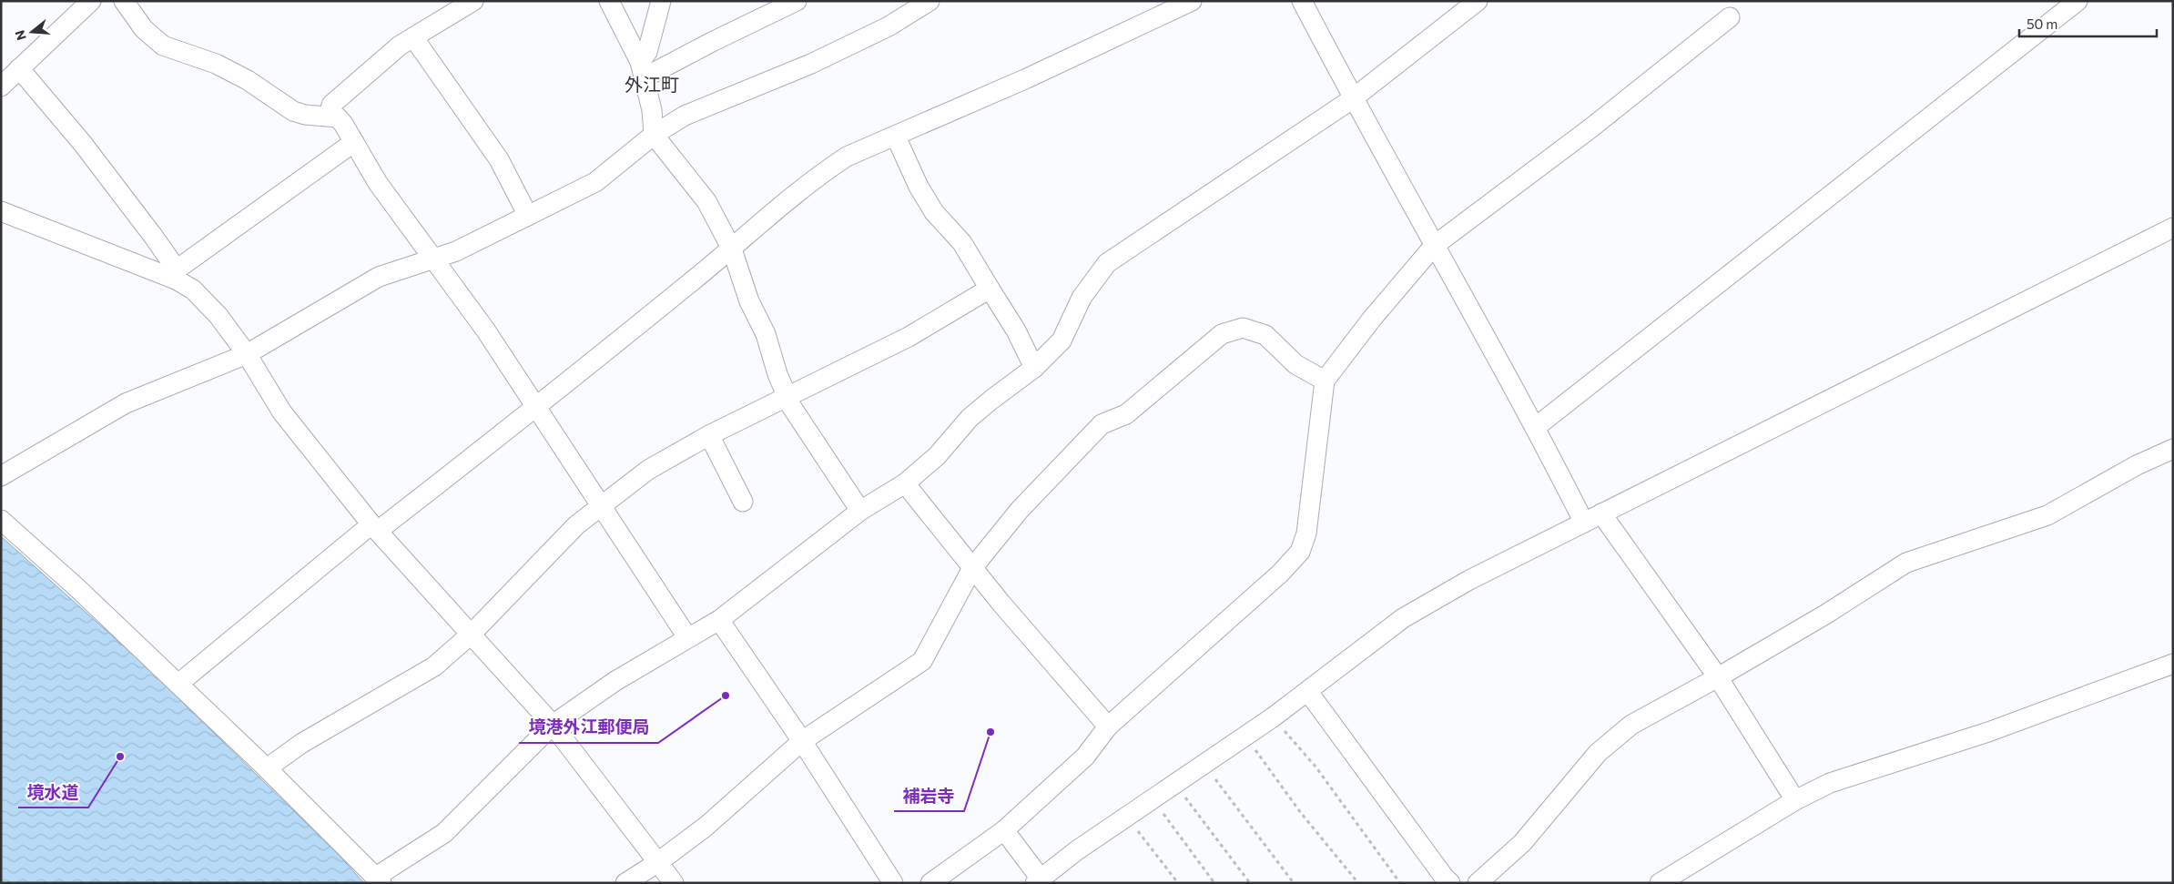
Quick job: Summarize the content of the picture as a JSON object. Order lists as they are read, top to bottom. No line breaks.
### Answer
{"districts":["外江町"],"places":["境港外江郵便局","補岩寺","境水道"],"scale_bar":"50 m","north":"left"}
